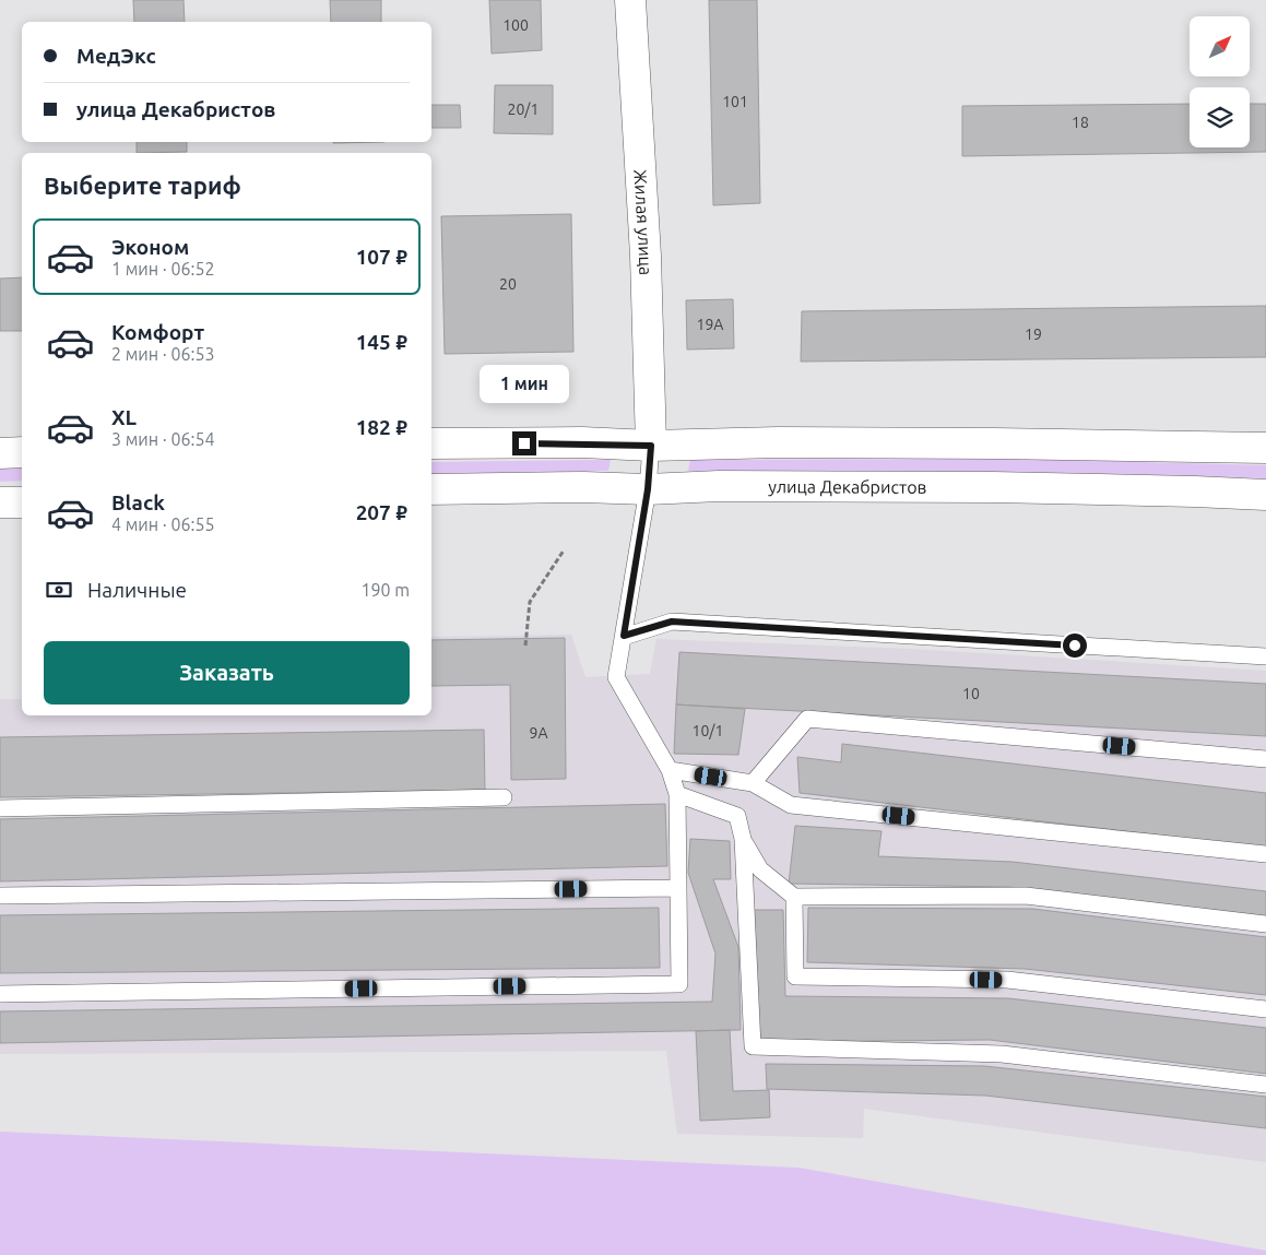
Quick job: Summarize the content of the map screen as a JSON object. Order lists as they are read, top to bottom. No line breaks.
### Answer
{"streets":{"street":["Жилая улица","улица Декабристов"]},"house_numbers":["100","101","20/1","18","20","19А","19","10","10/1","9А"],"north":"top right","page":{"banner":["МедЭкс","улица Декабристов"],"heading":"Выберите тариф","list":[{"name":"Эконом","note":"1 мин · 06:52","value":"107 ₽"},{"name":"Комфорт","note":"2 мин · 06:53","value":"145 ₽"},{"name":"XL","note":"3 мин · 06:54","value":"182 ₽"},{"name":"Black","note":"4 мин · 06:55","value":"207 ₽"}],"bubble":"1 мин","pay":["Наличные","190 m"],"buttons":"Заказать"}}
